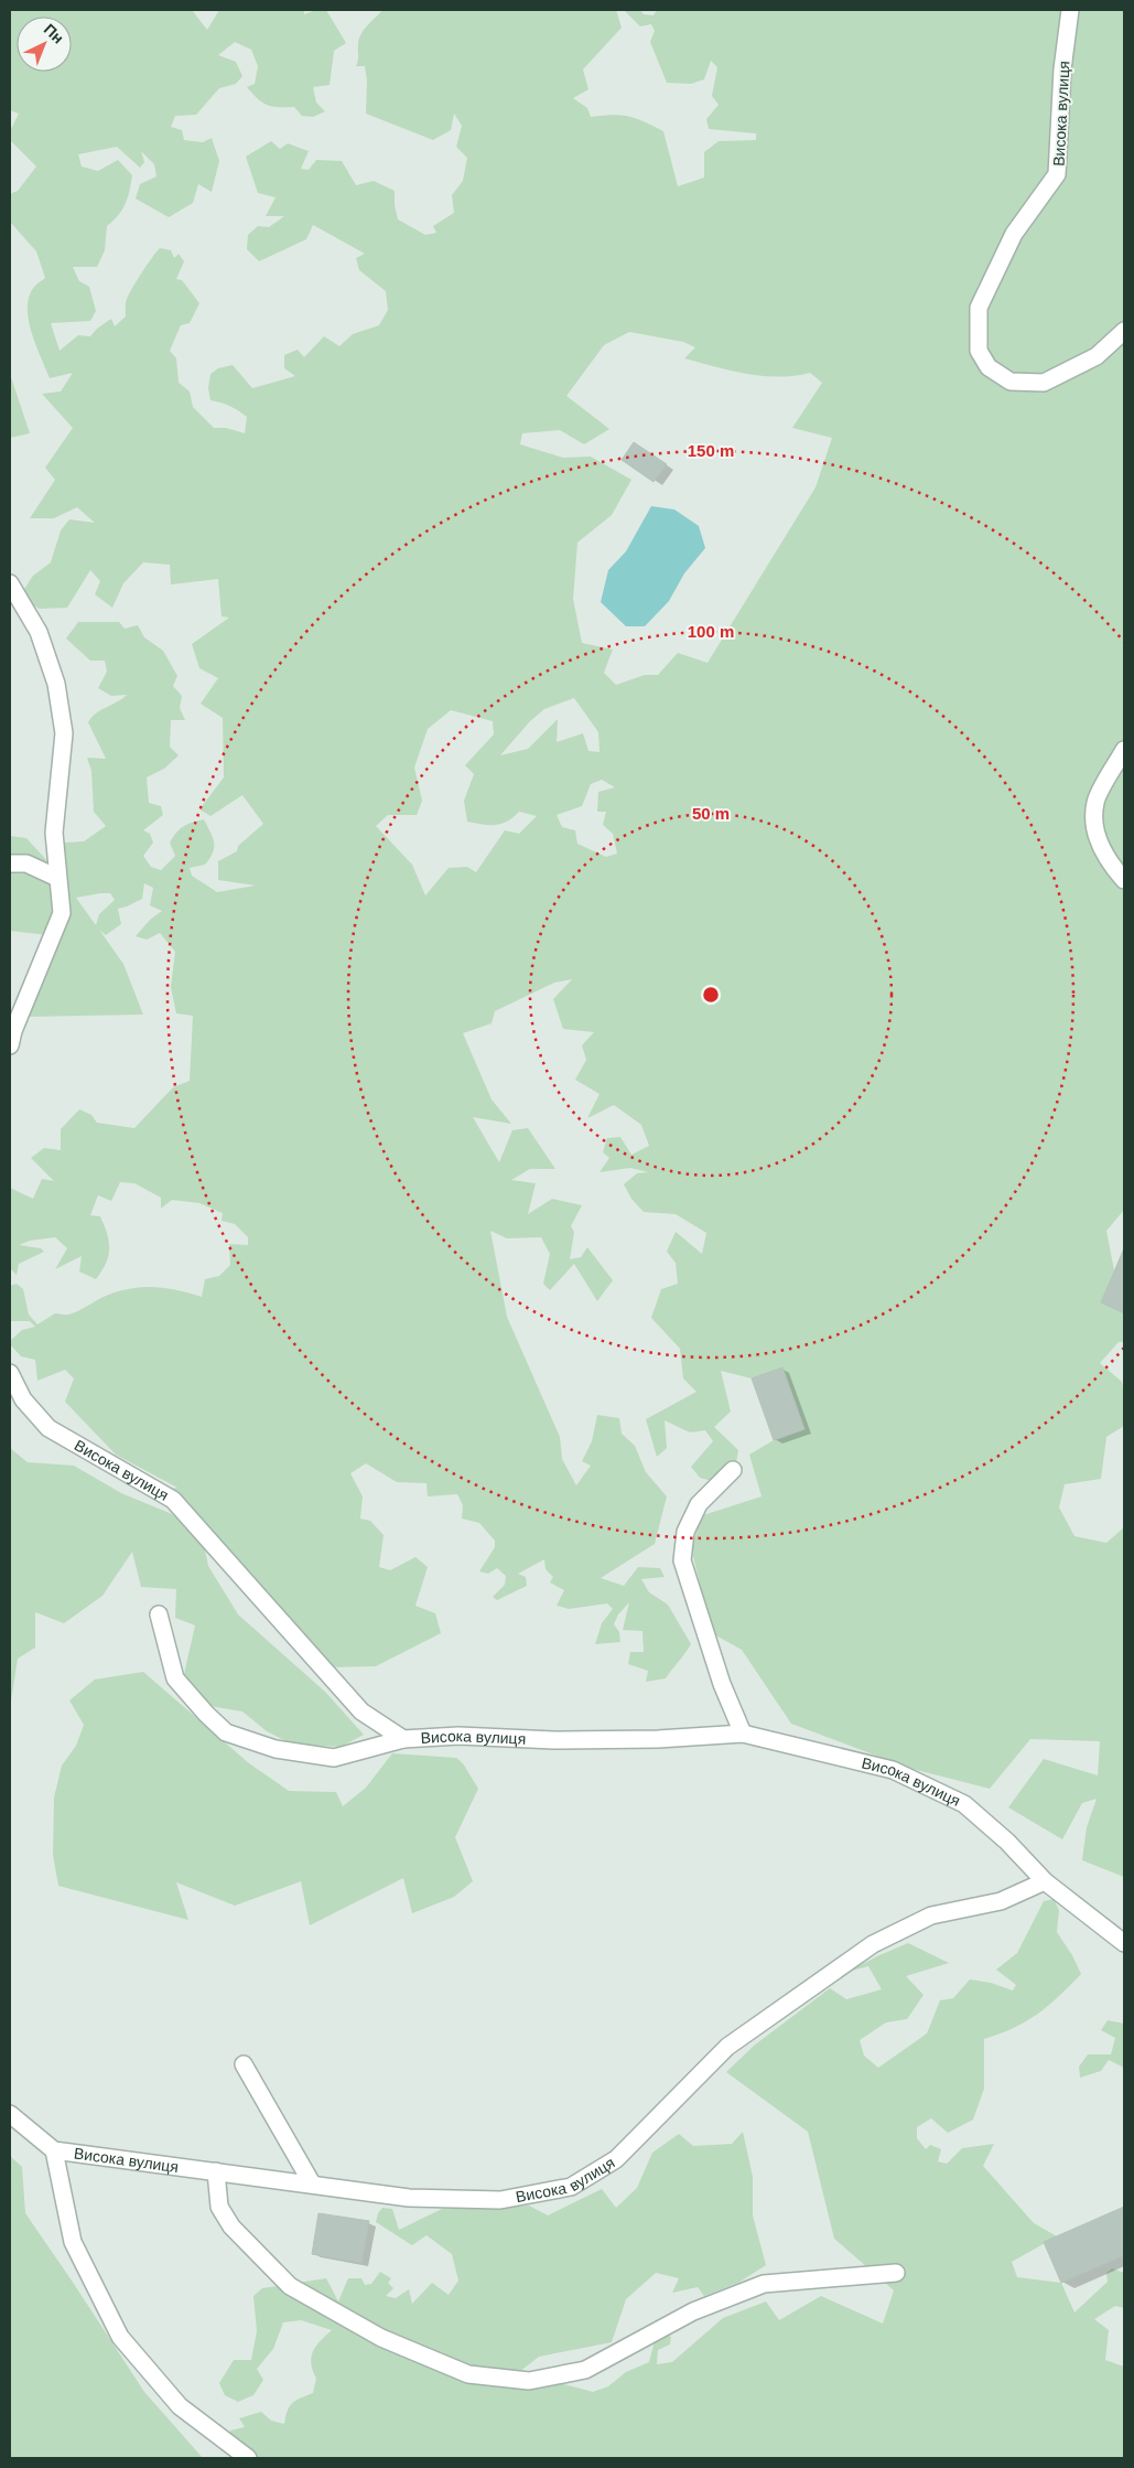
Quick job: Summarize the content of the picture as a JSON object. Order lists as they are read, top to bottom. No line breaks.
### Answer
{"streets":{"street":["Висока вулиця"]},"north":"top right","rings":["150 m","100 m","50 m"]}
